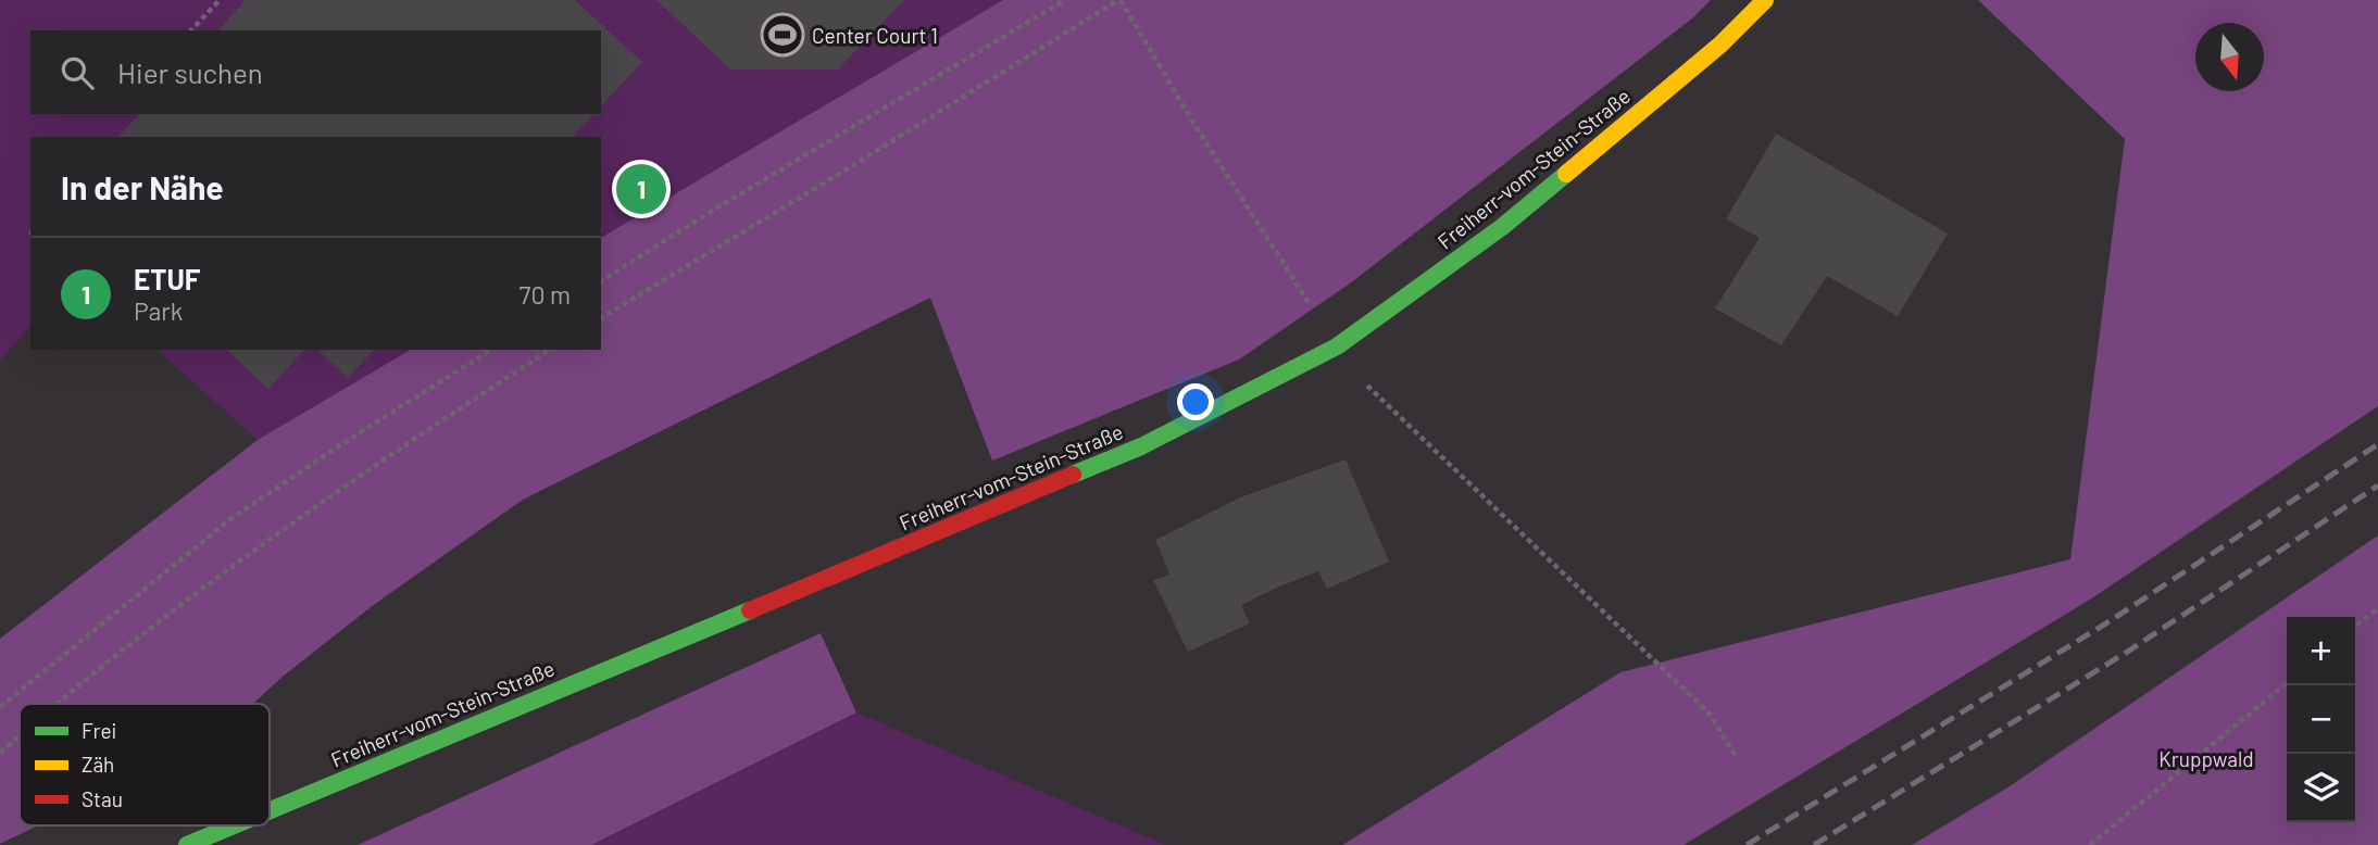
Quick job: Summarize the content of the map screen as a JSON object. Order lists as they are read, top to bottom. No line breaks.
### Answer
{"streets":{"main road":["Freiherr-vom-Stein-Straße"]},"parks":["Kruppwald"],"places":{"sports":["Center Court 1"]},"legend":["Frei","Zäh","Stau"],"north":"bottom","page":{"search":"Hier suchen","heading":"In der Nähe","pins":"1","list":[{"mark":"1","name":"ETUF","note":"Park","value":"70 m"}],"map_buttons":["+","−"]}}
